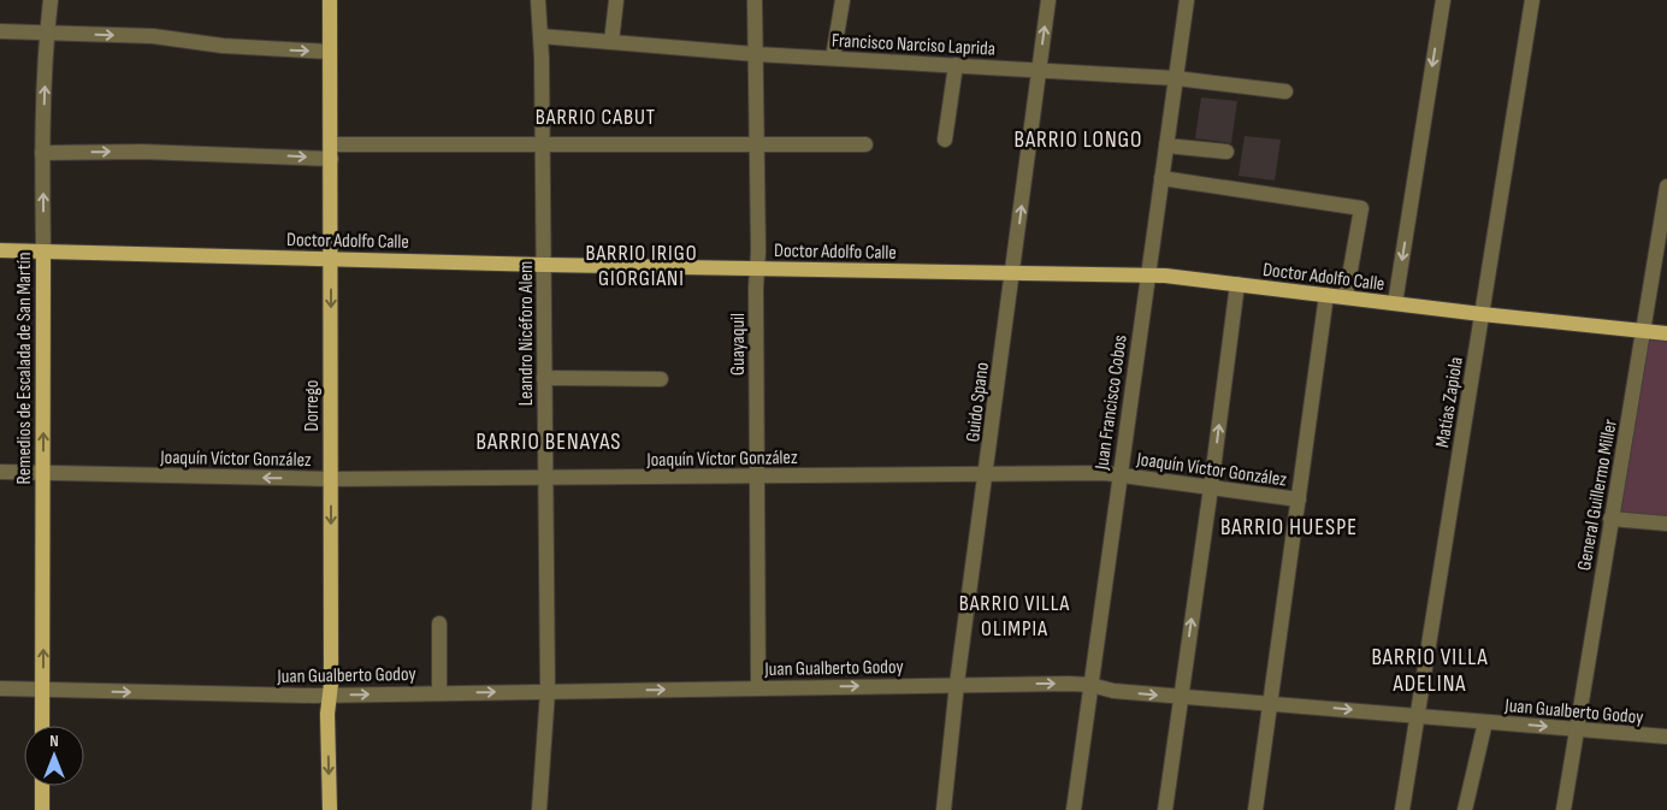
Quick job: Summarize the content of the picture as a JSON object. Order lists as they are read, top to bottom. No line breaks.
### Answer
{"streets":{"main road":["Doctor Adolfo Calle","Remedios de Escalada de San Martín","Dorrego"],"street":["Francisco Narciso Laprida","Leandro Nicéforo Alem","Guayaquil","Guido Spano","Juan Francisco Cobos","Matías Zapiola","Joaquín Víctor González","General Guillermo Miller","Juan Gualberto Godoy"]},"crossings":[["Francisco Narciso Laprida","Leandro Nicéforo Alem"],["Francisco Narciso Laprida","Guayaquil"],["Francisco Narciso Laprida","Guido Spano"],["Francisco Narciso Laprida","Juan Francisco Cobos"],["Doctor Adolfo Calle","Leandro Nicéforo Alem"],["Doctor Adolfo Calle","Guayaquil"],["Doctor Adolfo Calle","Remedios de Escalada de San Martín"],["Doctor Adolfo Calle","Guido Spano"],["Doctor Adolfo Calle","Juan Francisco Cobos"],["Doctor Adolfo Calle","Matías Zapiola"],["Doctor Adolfo Calle","Dorrego"],["Doctor Adolfo Calle","General Guillermo Miller"],["Leandro Nicéforo Alem","Joaquín Víctor González"],["Leandro Nicéforo Alem","Juan Gualberto Godoy"],["Guayaquil","Joaquín Víctor González"],["Guayaquil","Juan Gualberto Godoy"],["Remedios de Escalada de San Martín","Joaquín Víctor González"],["Remedios de Escalada de San Martín","Juan Gualberto Godoy"],["Guido Spano","Joaquín Víctor González"],["Guido Spano","Juan Gualberto Godoy"],["Juan Francisco Cobos","Joaquín Víctor González"],["Juan Francisco Cobos","Juan Gualberto Godoy"],["Matías Zapiola","Juan Gualberto Godoy"],["Dorrego","Joaquín Víctor González"],["Dorrego","Juan Gualberto Godoy"],["General Guillermo Miller","Juan Gualberto Godoy"]],"one_way":["Remedios de Escalada de San Martín","Dorrego","Juan Gualberto Godoy"],"districts":["BARRIO CABUT","BARRIO LONGO","BARRIO IRIGO GIORGIANI","BARRIO BENAYAS","BARRIO HUESPE","BARRIO VILLA OLIMPIA","BARRIO VILLA ADELINA"],"north":"top"}
